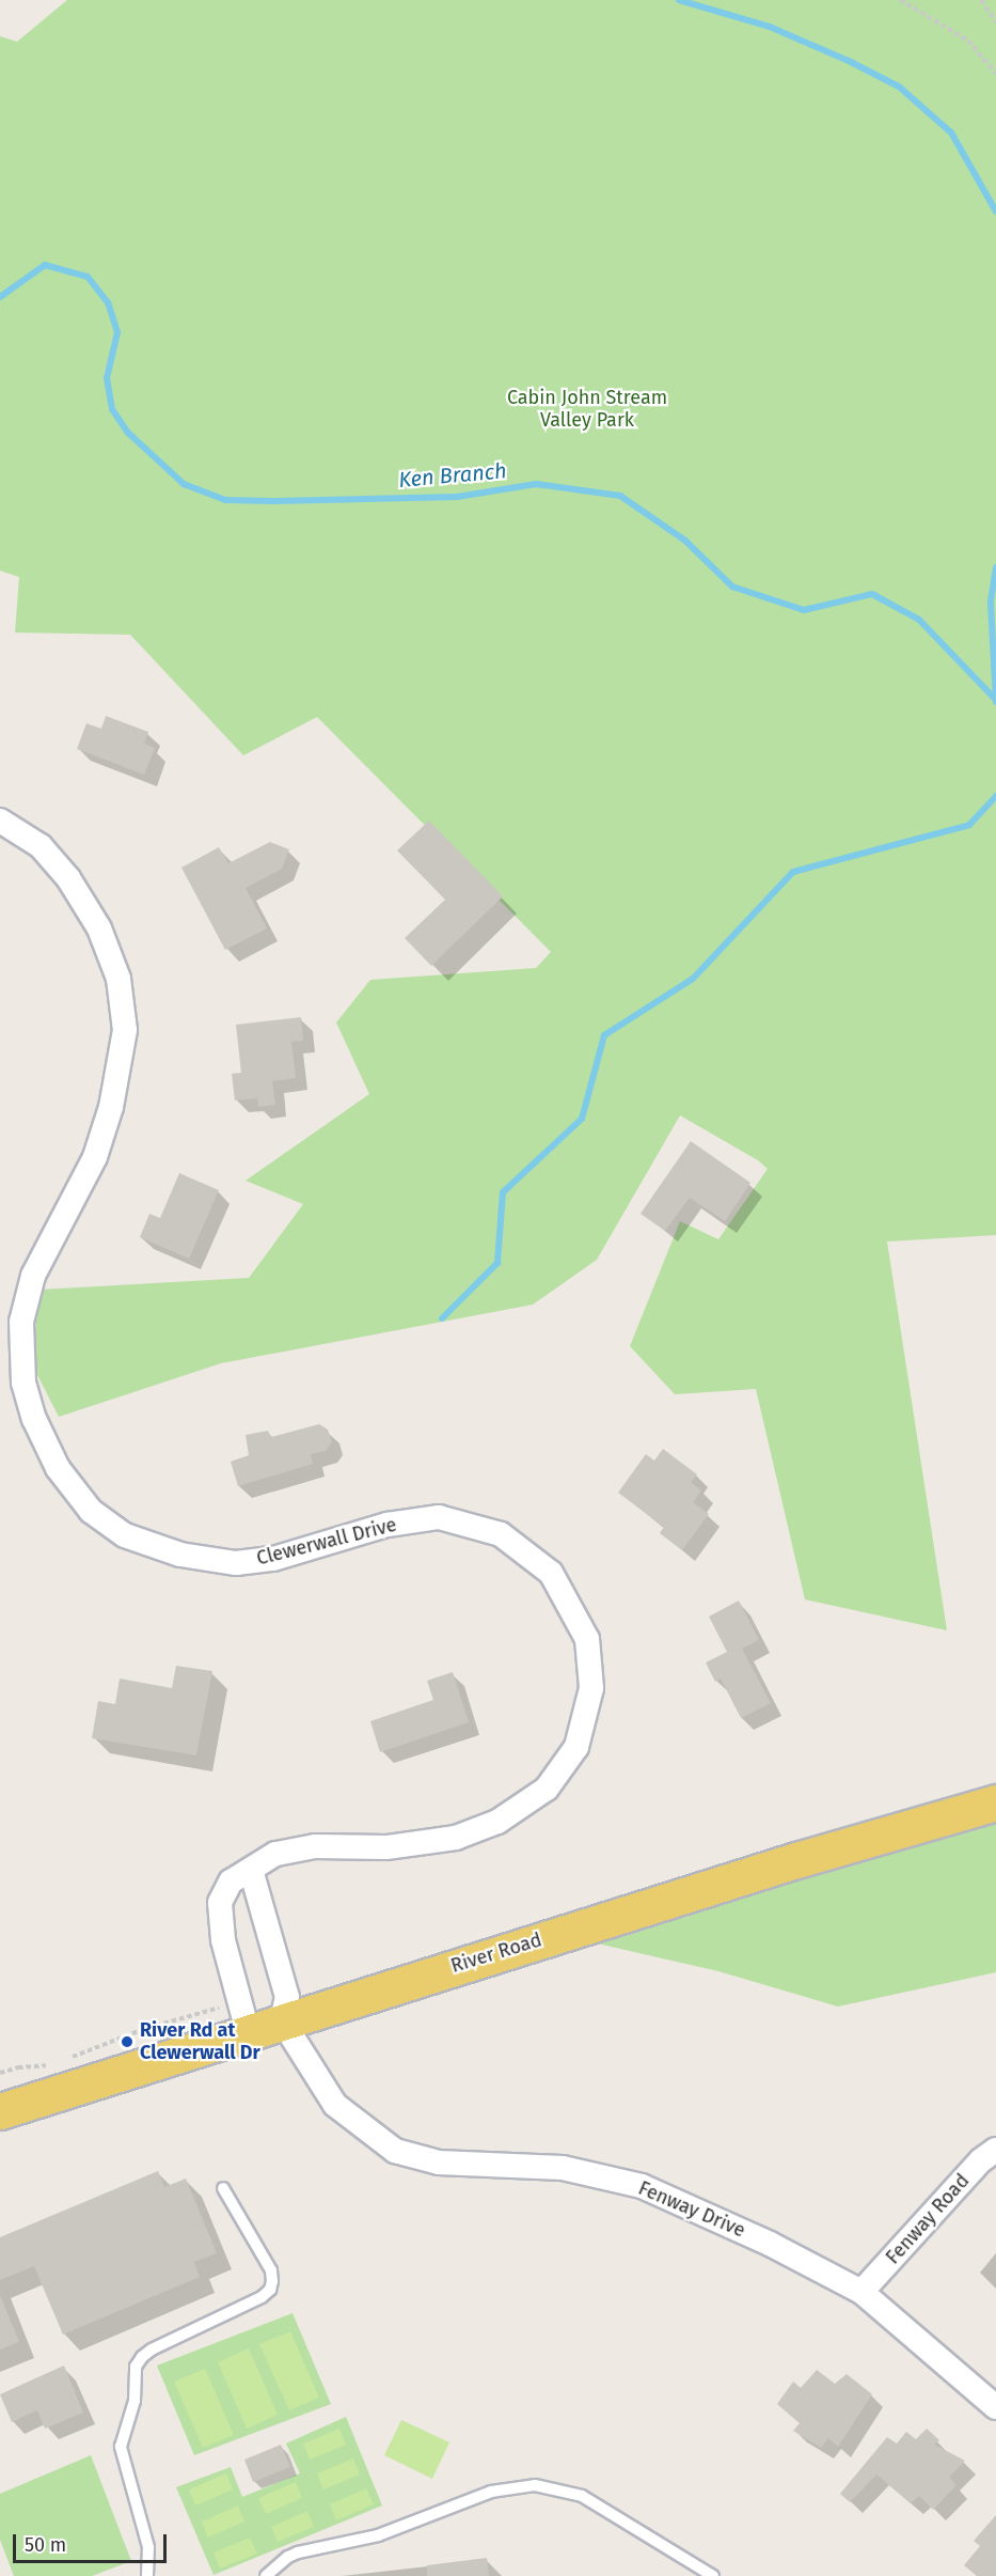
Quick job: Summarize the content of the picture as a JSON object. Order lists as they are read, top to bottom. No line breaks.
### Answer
{"streets":{"main road":["River Road"],"street":["Clewerwall Drive","Fenway Drive","Fenway Road"]},"crossings":[["Clewerwall Drive","River Road"],["River Road","Fenway Drive"],["Fenway Drive","Fenway Road"]],"water":["Ken Branch"],"parks":["Cabin John Stream Valley Park"],"places":["River Rd at Clewerwall Dr"],"scale_bar":"50 m"}
